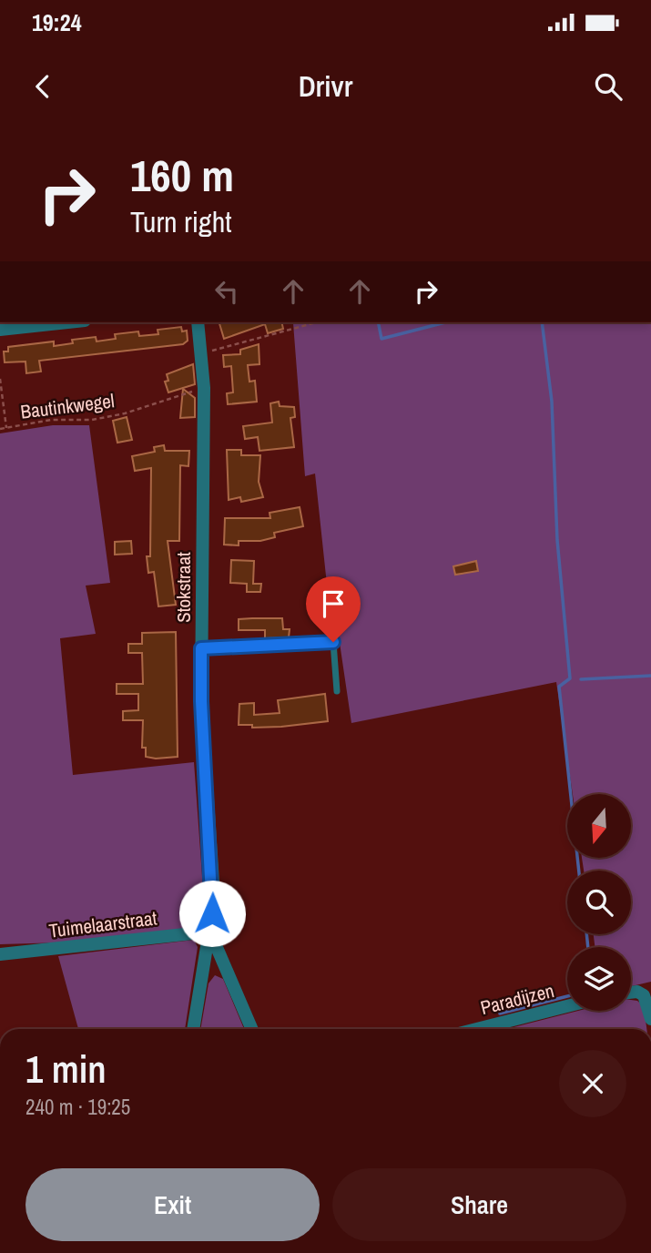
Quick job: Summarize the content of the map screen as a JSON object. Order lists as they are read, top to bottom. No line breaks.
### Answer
{"streets":{"street":["Stokstraat","Tuimelaarstraat","Paradijzen"],"path":["Bautinkwegel"]},"crossings":[["Bautinkwegel","Stokstraat"],["Stokstraat","Tuimelaarstraat"]],"north":"bottom","page":{"status":"19:24","header":"Drivr","turn":["160 m","Turn right"],"heading":["1 min","240 m · 19:25"],"buttons":["Exit","Share"]}}
